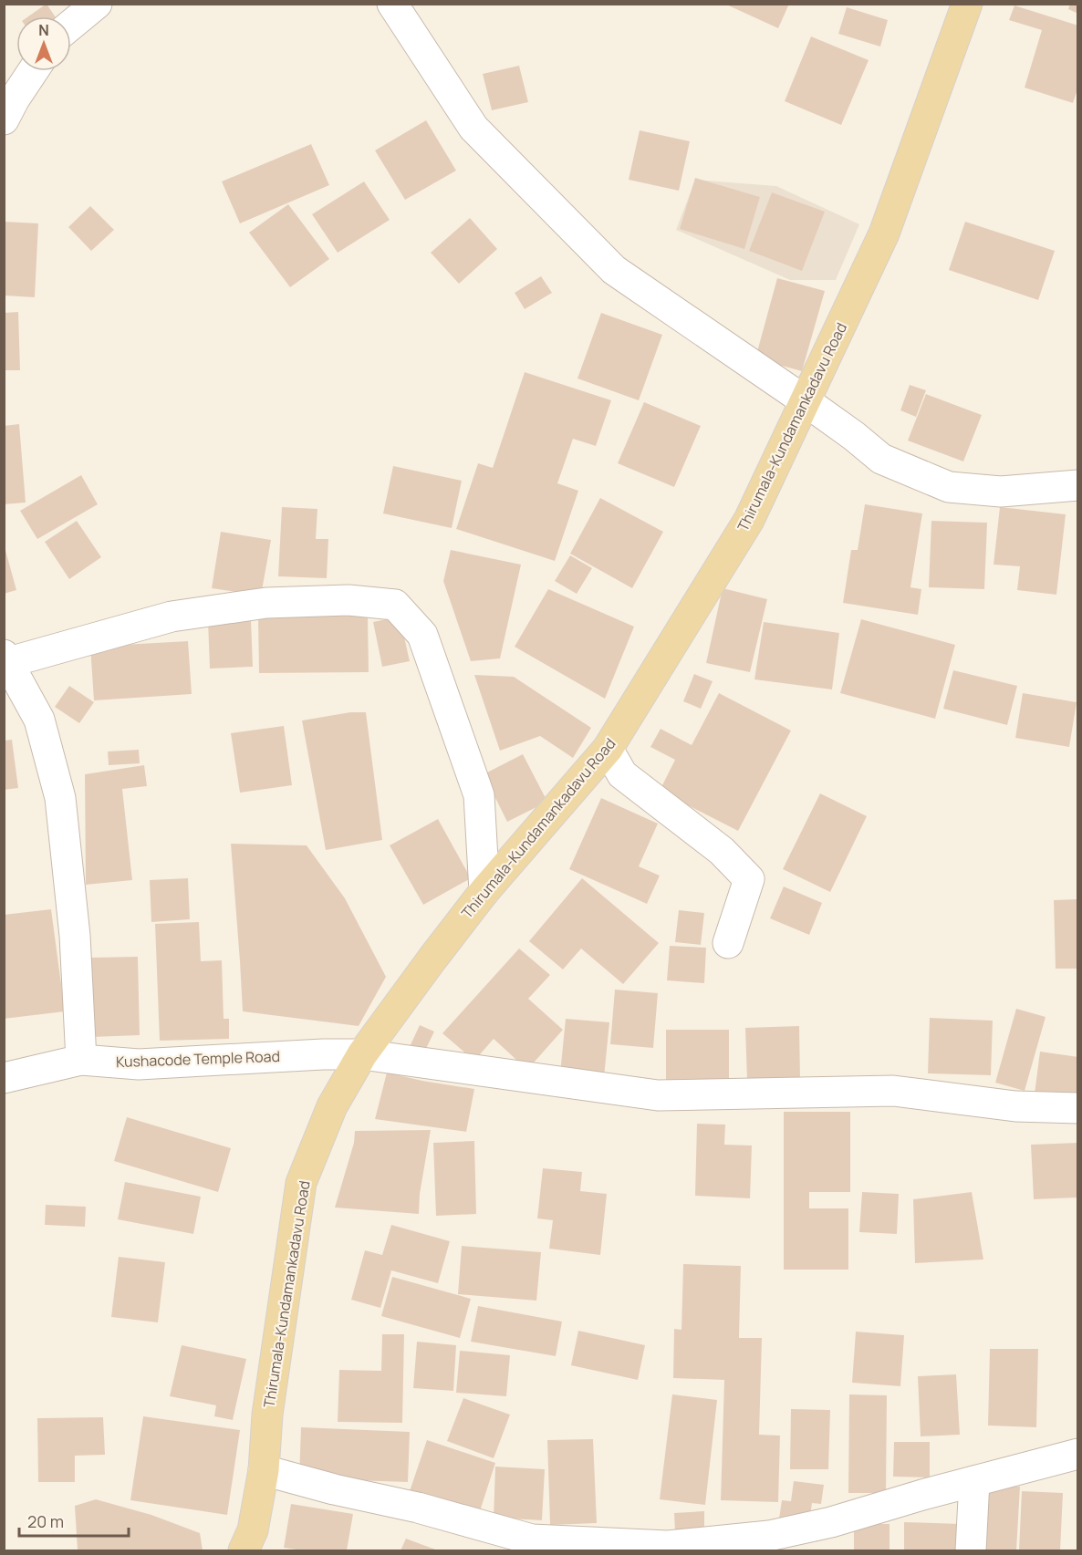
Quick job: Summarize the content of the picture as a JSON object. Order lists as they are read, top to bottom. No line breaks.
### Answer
{"streets":{"main road":["Thirumala-Kundamankadavu Road"],"street":["Kushacode Temple Road"]},"crossings":[["Thirumala-Kundamankadavu Road","Kushacode Temple Road"]],"scale_bar":"20 m","north":"top"}
